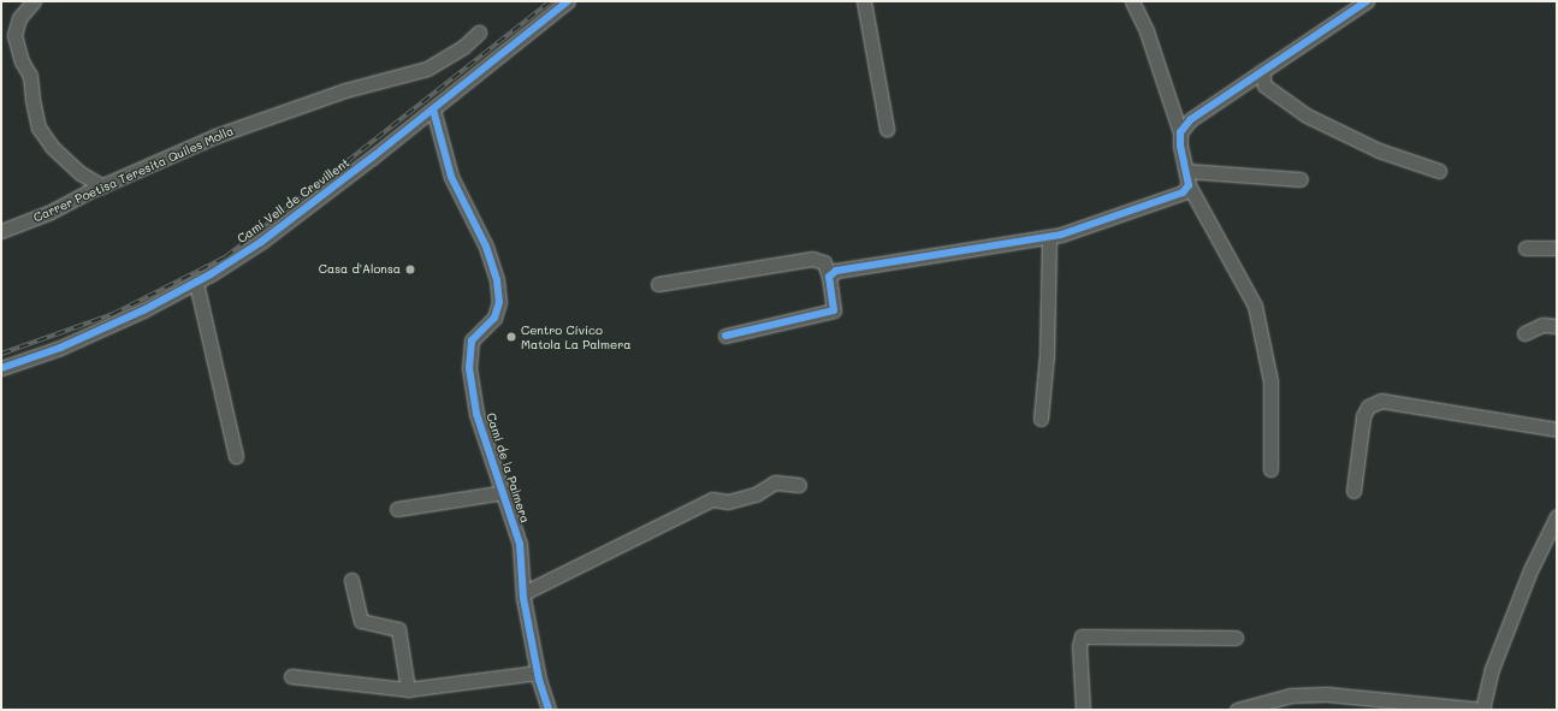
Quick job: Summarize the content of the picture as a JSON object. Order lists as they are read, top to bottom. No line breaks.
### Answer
{"streets":{"street":["Carrer Poetisa Teresita Quiles Molla","Camí Vell de Crevillent","Camí de la Palmera"]},"crossings":[["Camí Vell de Crevillent","Camí de la Palmera"]],"places":["Casa d'Alonsa","Centro Cívico Matola La Palmera"]}
